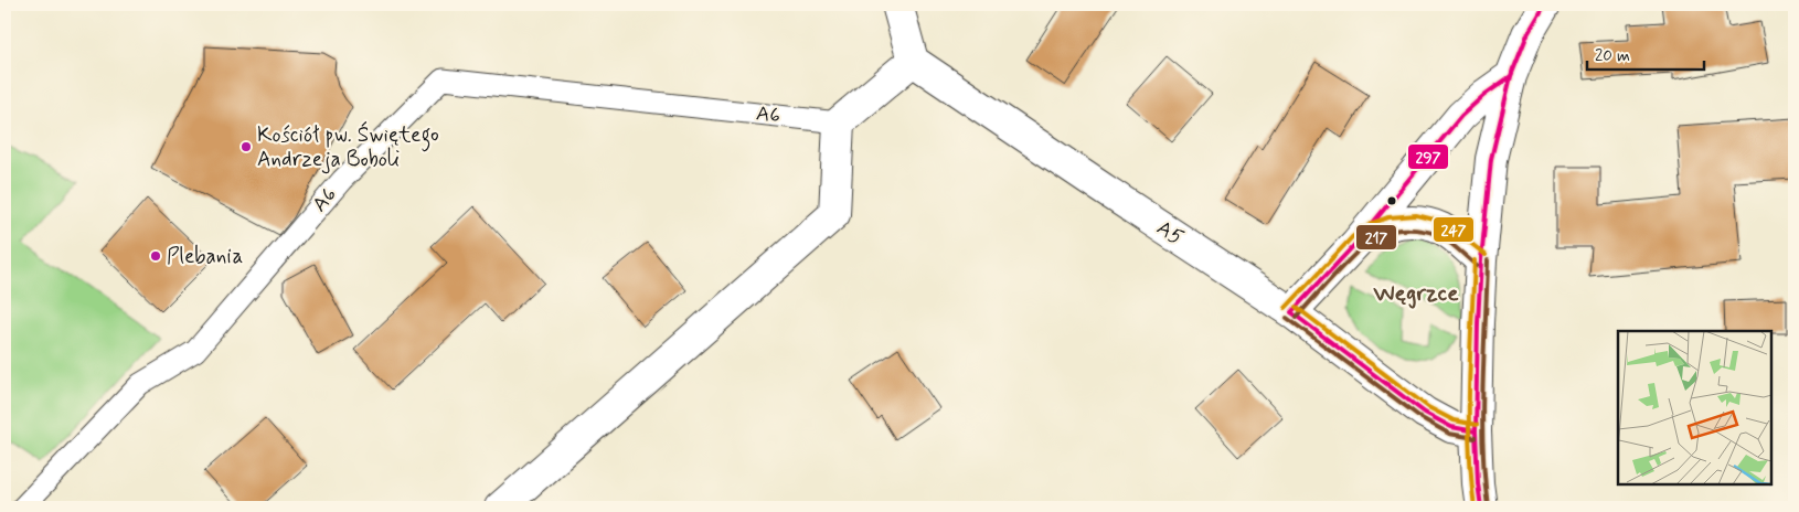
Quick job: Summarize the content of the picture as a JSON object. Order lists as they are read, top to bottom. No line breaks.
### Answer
{"streets":{"street":["A5"],"lane":["A6"]},"districts":["Węgrzce"],"places":["Kościół pw. Świętego Andrzeja Boboli","Plebania"],"lines":["transit line 297","transit line 247","transit line 217"],"scale_bar":"20 m"}
